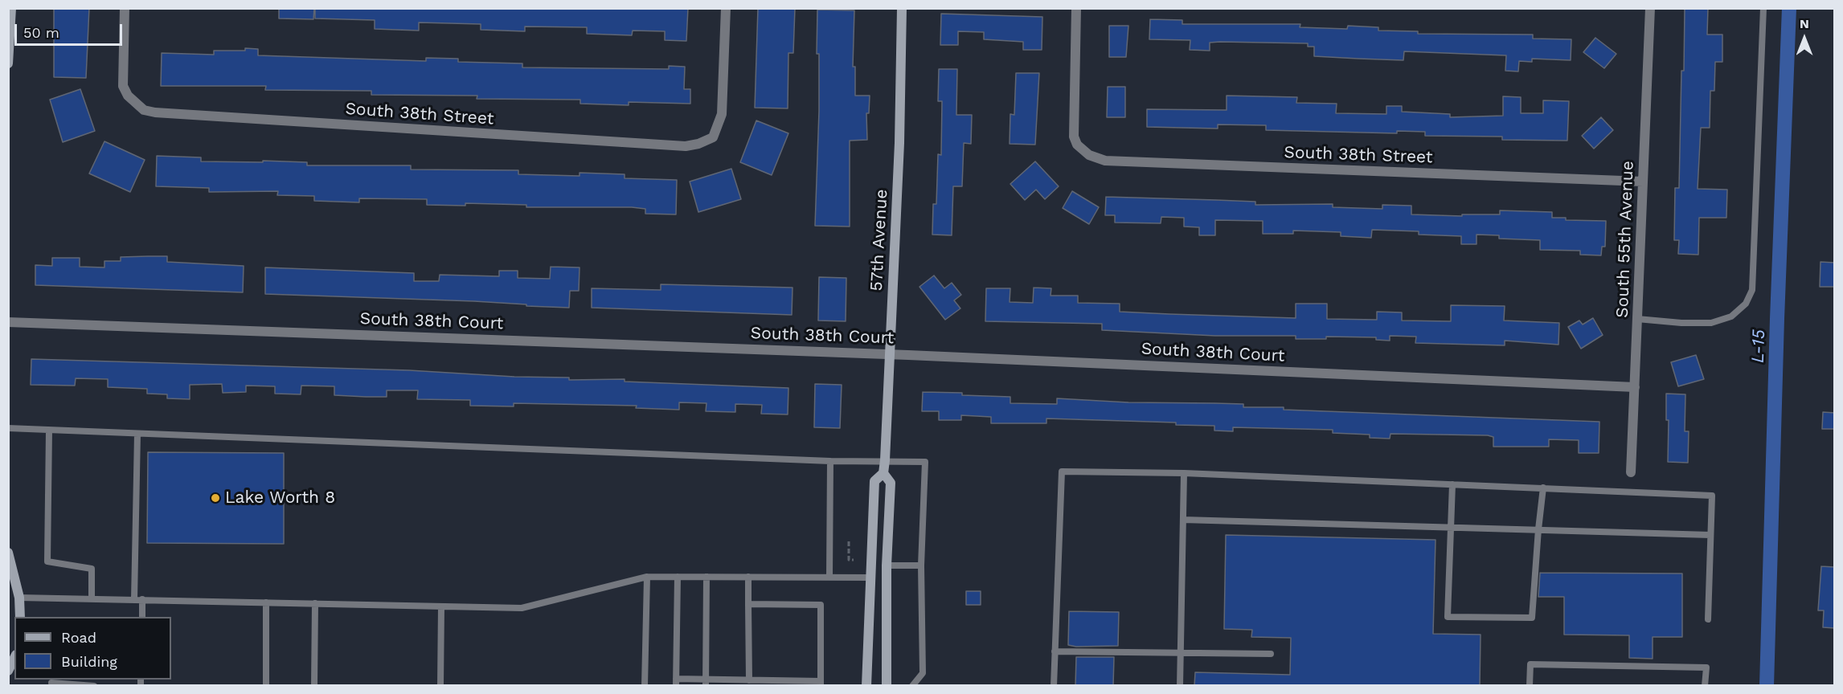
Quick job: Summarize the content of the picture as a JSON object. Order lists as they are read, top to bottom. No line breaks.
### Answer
{"streets":{"street":["South 38th Street","South 55th Avenue","57th Avenue","South 38th Court"]},"crossings":[["South 38th Street","South 55th Avenue"],["South 55th Avenue","South 38th Court"],["57th Avenue","South 38th Court"]],"water":["L-15"],"places":["Lake Worth 8"],"legend":["Road","Building"],"scale_bar":"50 m","north":"top"}
